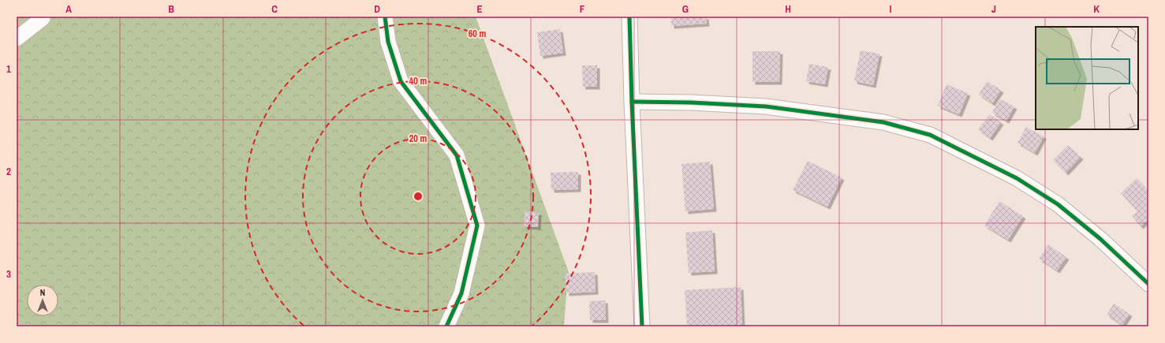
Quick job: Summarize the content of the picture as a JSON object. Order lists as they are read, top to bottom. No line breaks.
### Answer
{"north":"top","grid":{"columns":["A","B","C","D","E","F","G","H","I","J","K"],"rows":["1","2","3"]},"rings":["60 m","40 m","20 m"]}
